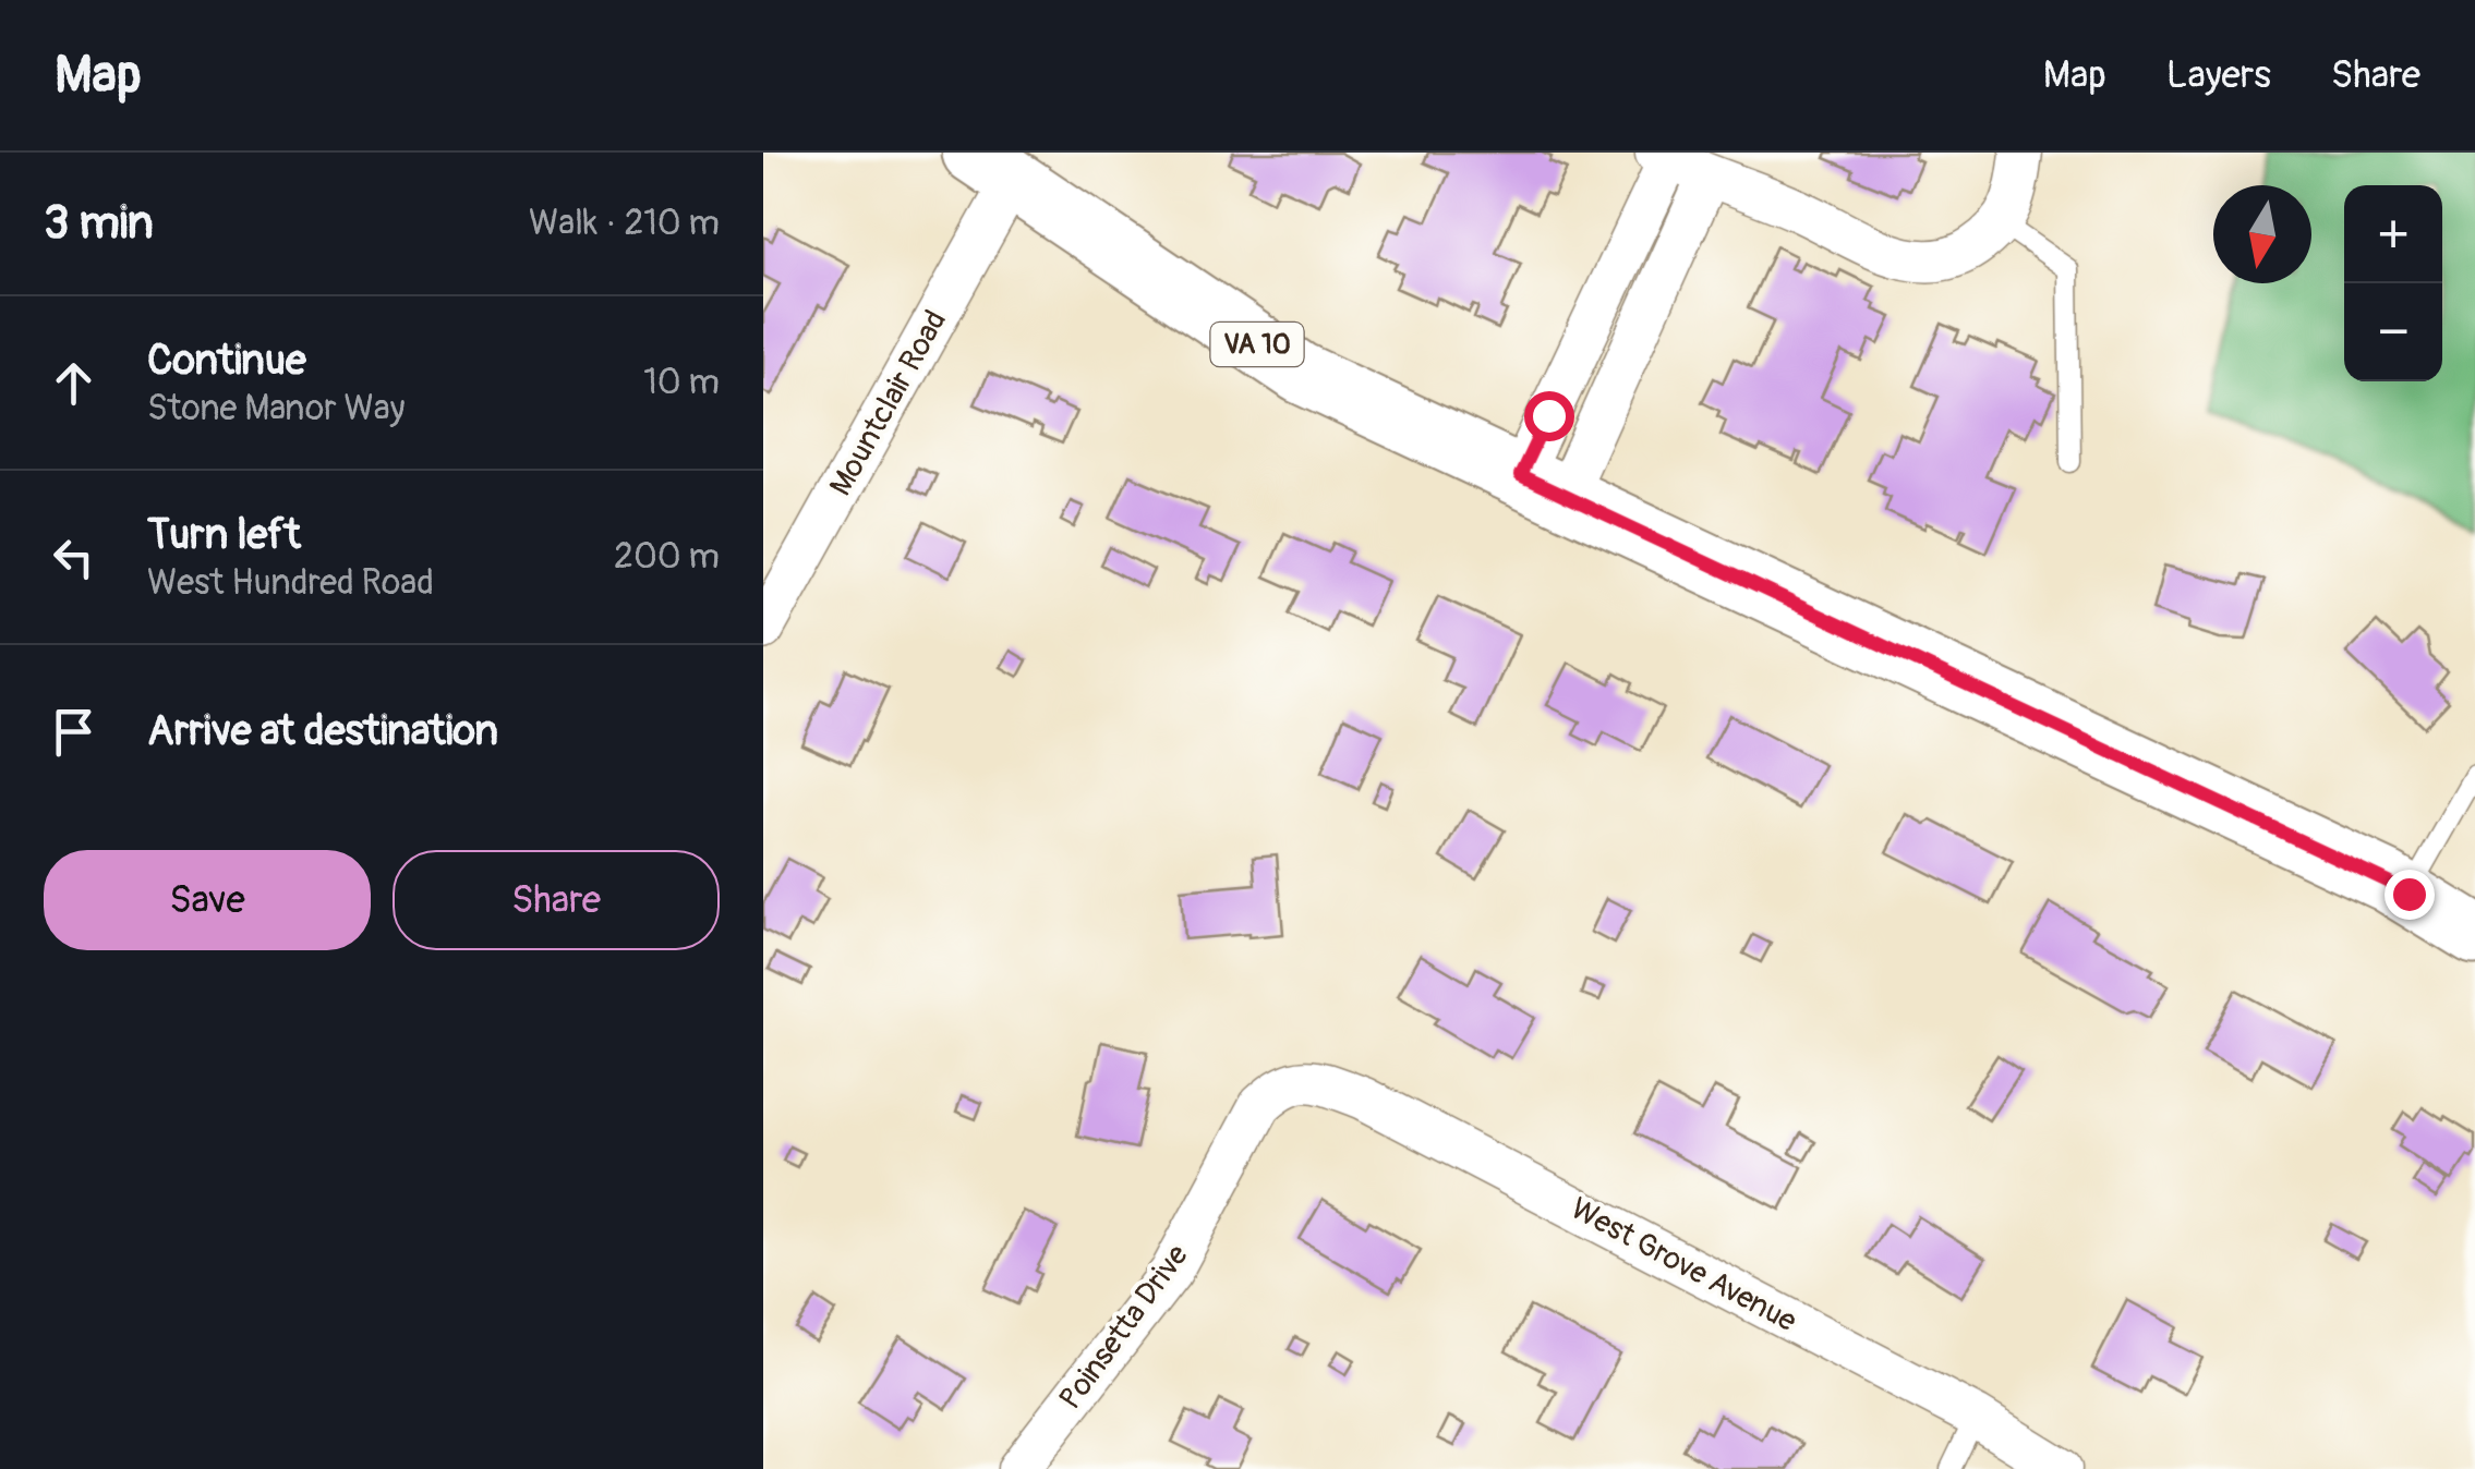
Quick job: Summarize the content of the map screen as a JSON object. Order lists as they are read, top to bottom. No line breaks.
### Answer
{"streets":{"main road":["VA 10"],"street":["Mountclair Road","West Grove Avenue","Poinsetta Drive"]},"crossings":[["VA 10","Mountclair Road"],["West Grove Avenue","Poinsetta Drive"]],"north":"bottom","page":{"header":"Map","nav":["Map","Layers","Share"],"heading":["3 min","Walk · 210 m"],"map_buttons":["+","−"],"list":[["Continue","Stone Manor Way","10 m"],["Turn left","West Hundred Road","200 m"],"Arrive at destination"],"buttons":["Save","Share"]}}
